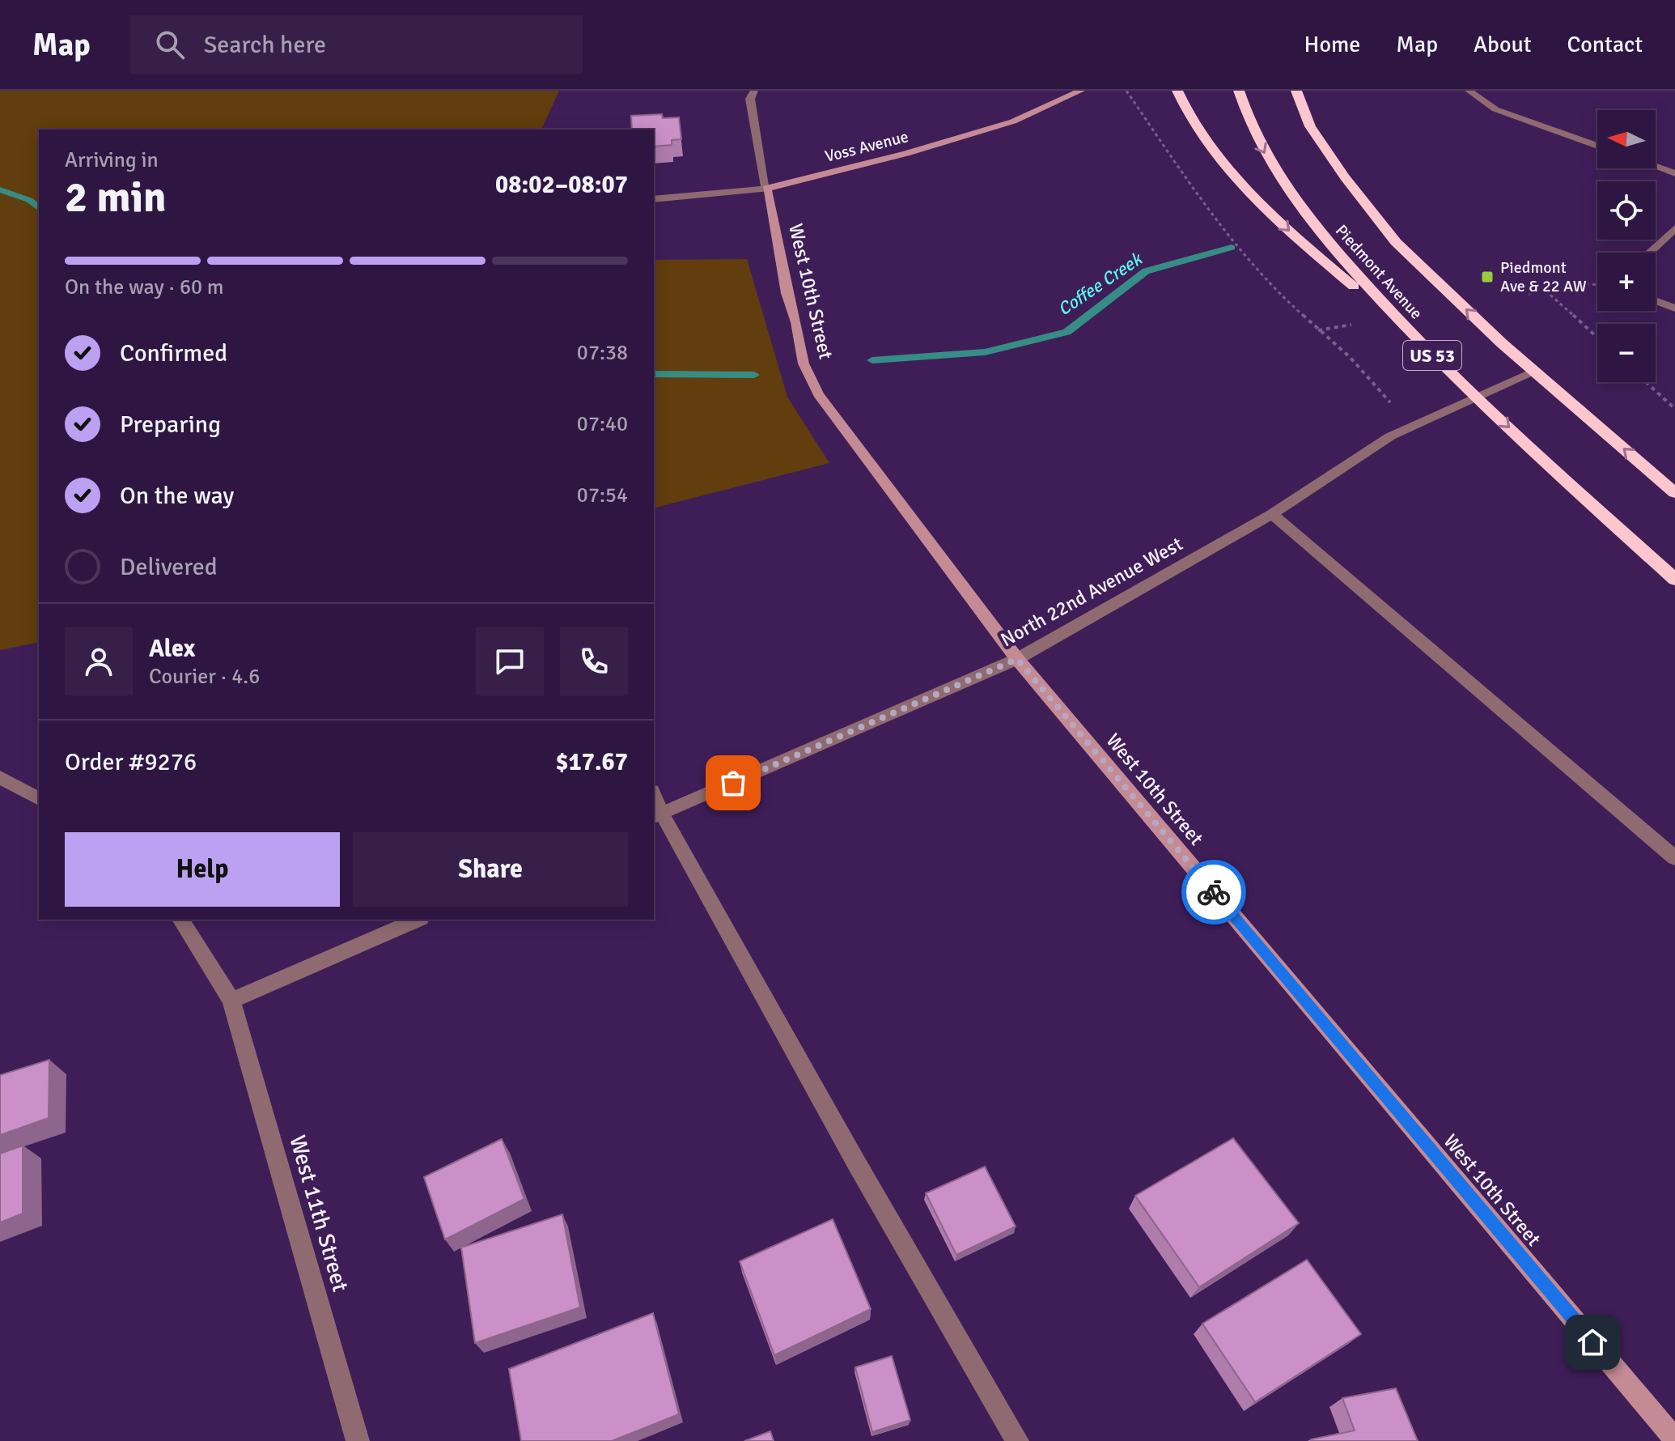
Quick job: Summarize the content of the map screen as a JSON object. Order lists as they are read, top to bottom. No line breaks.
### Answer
{"streets":{"highway":["Piedmont Avenue","US 53"],"street":["Voss Avenue","West 10th Street","North 22nd Avenue West","West 11th Street"]},"crossings":[["Voss Avenue","West 10th Street"],["Piedmont Avenue","North 22nd Avenue West"],["West 10th Street","North 22nd Avenue West"]],"water":["Coffee Creek"],"places":{"transit":["Piedmont Ave & 22 AW"]},"north":"left","page":{"header":"Map","search":"Search here","nav":["Home","Map","About","Contact"],"map_buttons":["+","−"],"heading":["2 min","Arriving in","08:02–08:07"],"panel":["Alex","Courier · 4.6","Order #9276","$17.67"],"bar":"On the way · 60 m","list":[["Confirmed","07:38"],["Preparing","07:40"],["On the way","07:54"],"Delivered"],"buttons":["Help","Share"]}}
